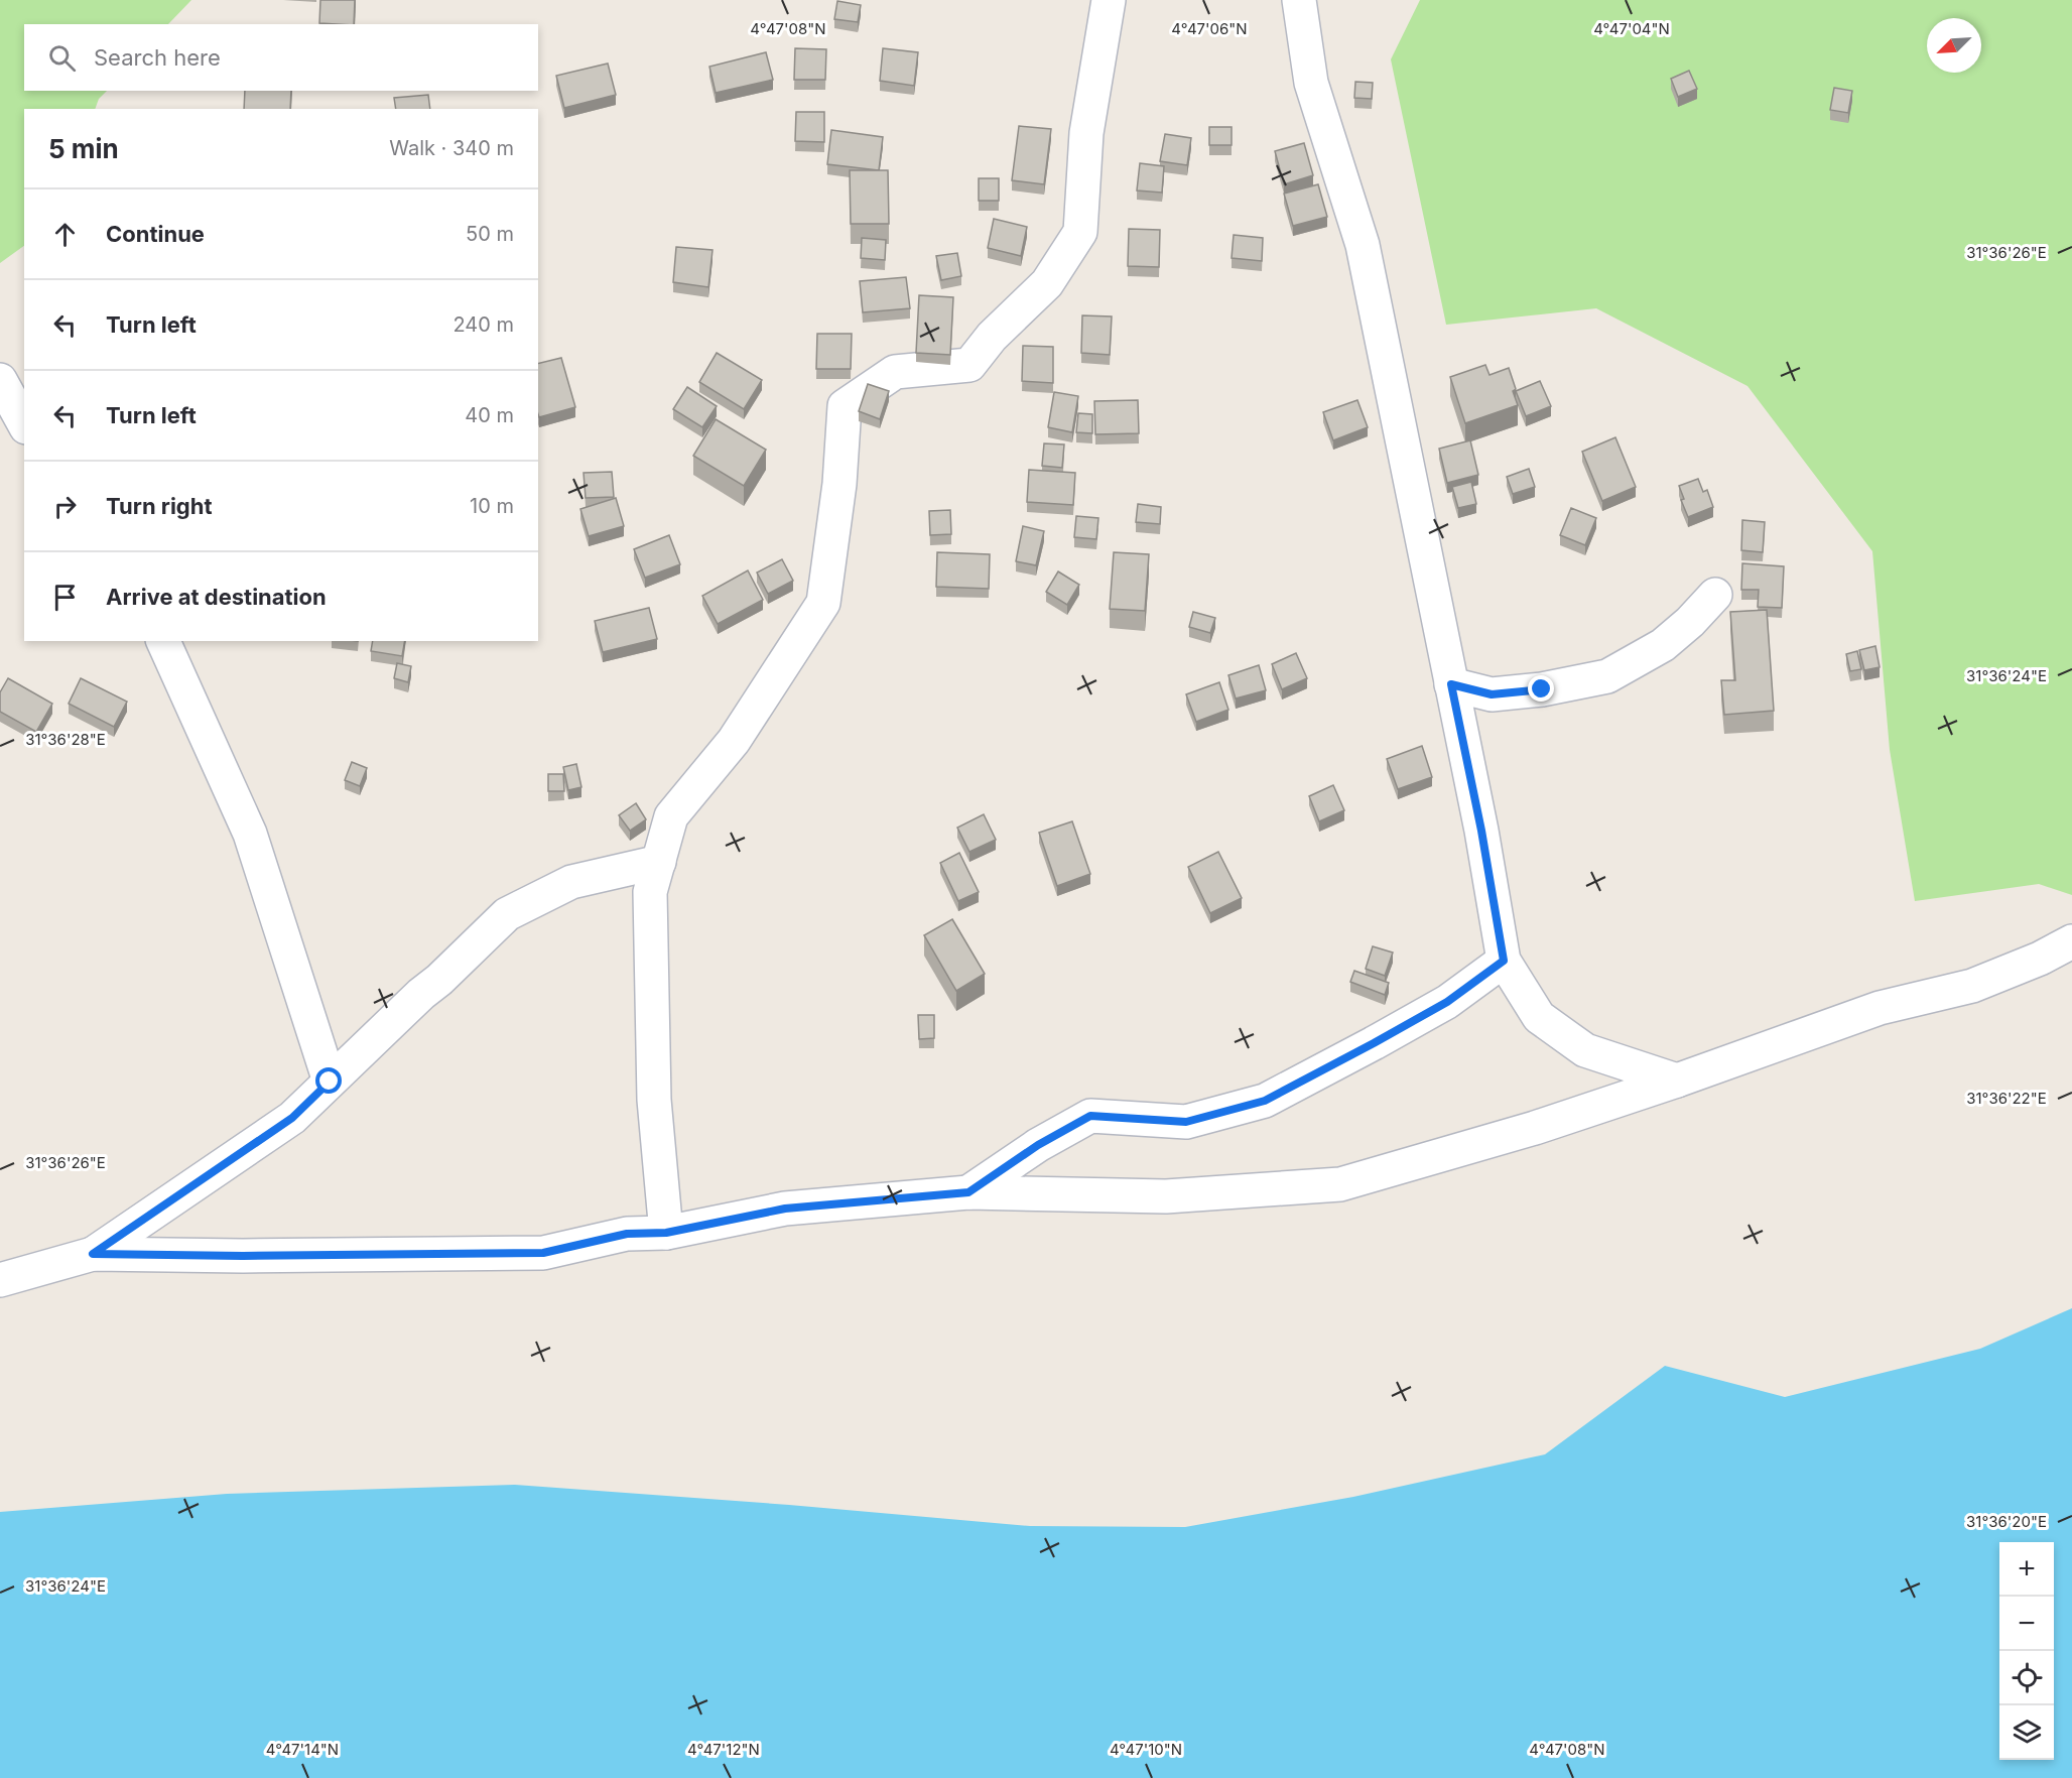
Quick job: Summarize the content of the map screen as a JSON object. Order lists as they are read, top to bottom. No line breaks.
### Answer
{"north":"bottom left","page":{"search":"Search here","heading":["5 min","Walk · 340 m"],"list":[["Continue","50 m"],["Turn left","240 m"],["Turn left","40 m"],["Turn right","10 m"],"Arrive at destination"],"map_buttons":["+","−"]},"coordinates":["4°47'08\"N","4°47'06\"N","4°47'04\"N","31°36'26\"E","31°36'24\"E","31°36'28\"E","31°36'22\"E","31°36'20\"E","4°47'14\"N","4°47'12\"N","4°47'10\"N"]}
